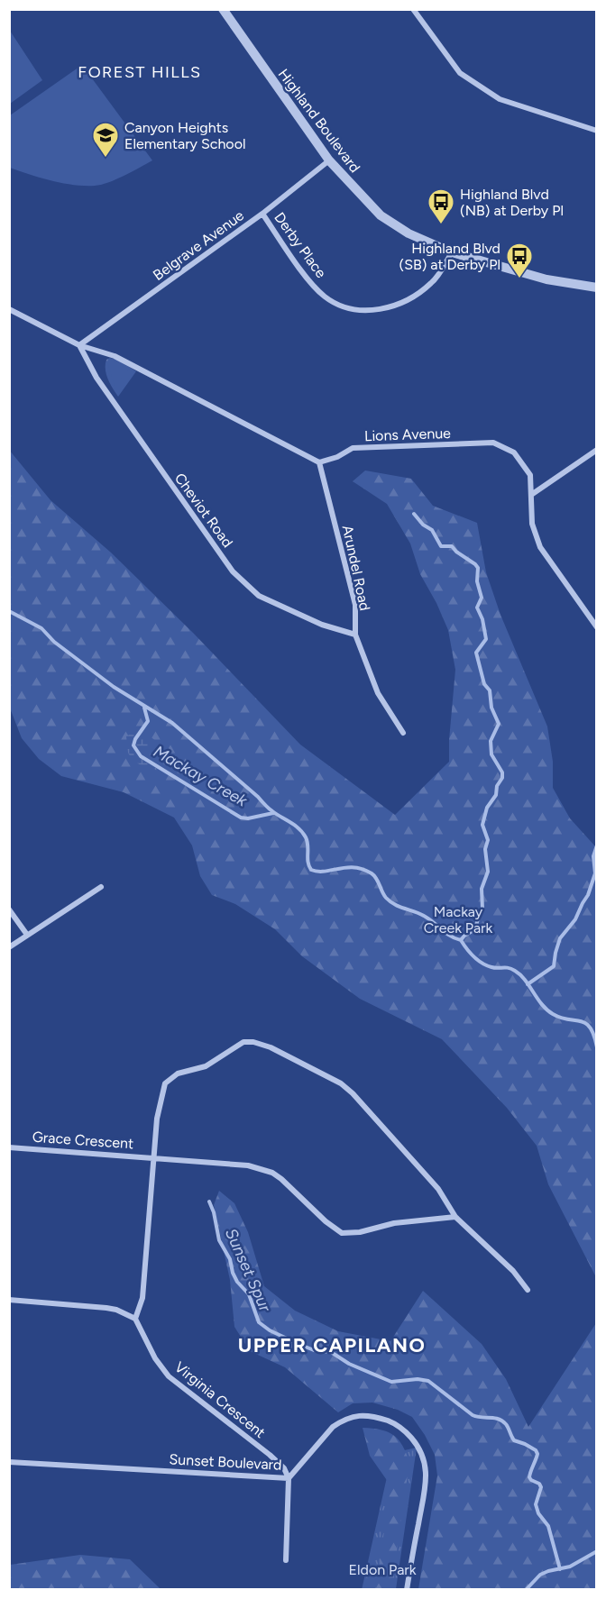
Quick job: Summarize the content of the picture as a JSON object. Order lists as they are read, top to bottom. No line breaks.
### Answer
{"streets":{"street":["Highland Boulevard","Belgrave Avenue","Derby Place","Lions Avenue","Cheviot Road","Arundel Road","Grace Crescent","Virginia Crescent","Sunset Boulevard"]},"crossings":[["Highland Boulevard","Belgrave Avenue"],["Highland Boulevard","Derby Place"],["Belgrave Avenue","Derby Place"],["Belgrave Avenue","Cheviot Road"],["Lions Avenue","Arundel Road"],["Cheviot Road","Arundel Road"],["Virginia Crescent","Sunset Boulevard"]],"districts":["FOREST HILLS","UPPER CAPILANO"],"water":["Mackay Creek","Sunset Spur"],"parks":["Mackay Creek Park","Eldon Park"],"places":{"school or university":["Canyon Heights Elementary School"],"bus stop":["Highland Blvd (NB) at Derby Pl","Highland Blvd (SB) at Derby Pl"]}}
